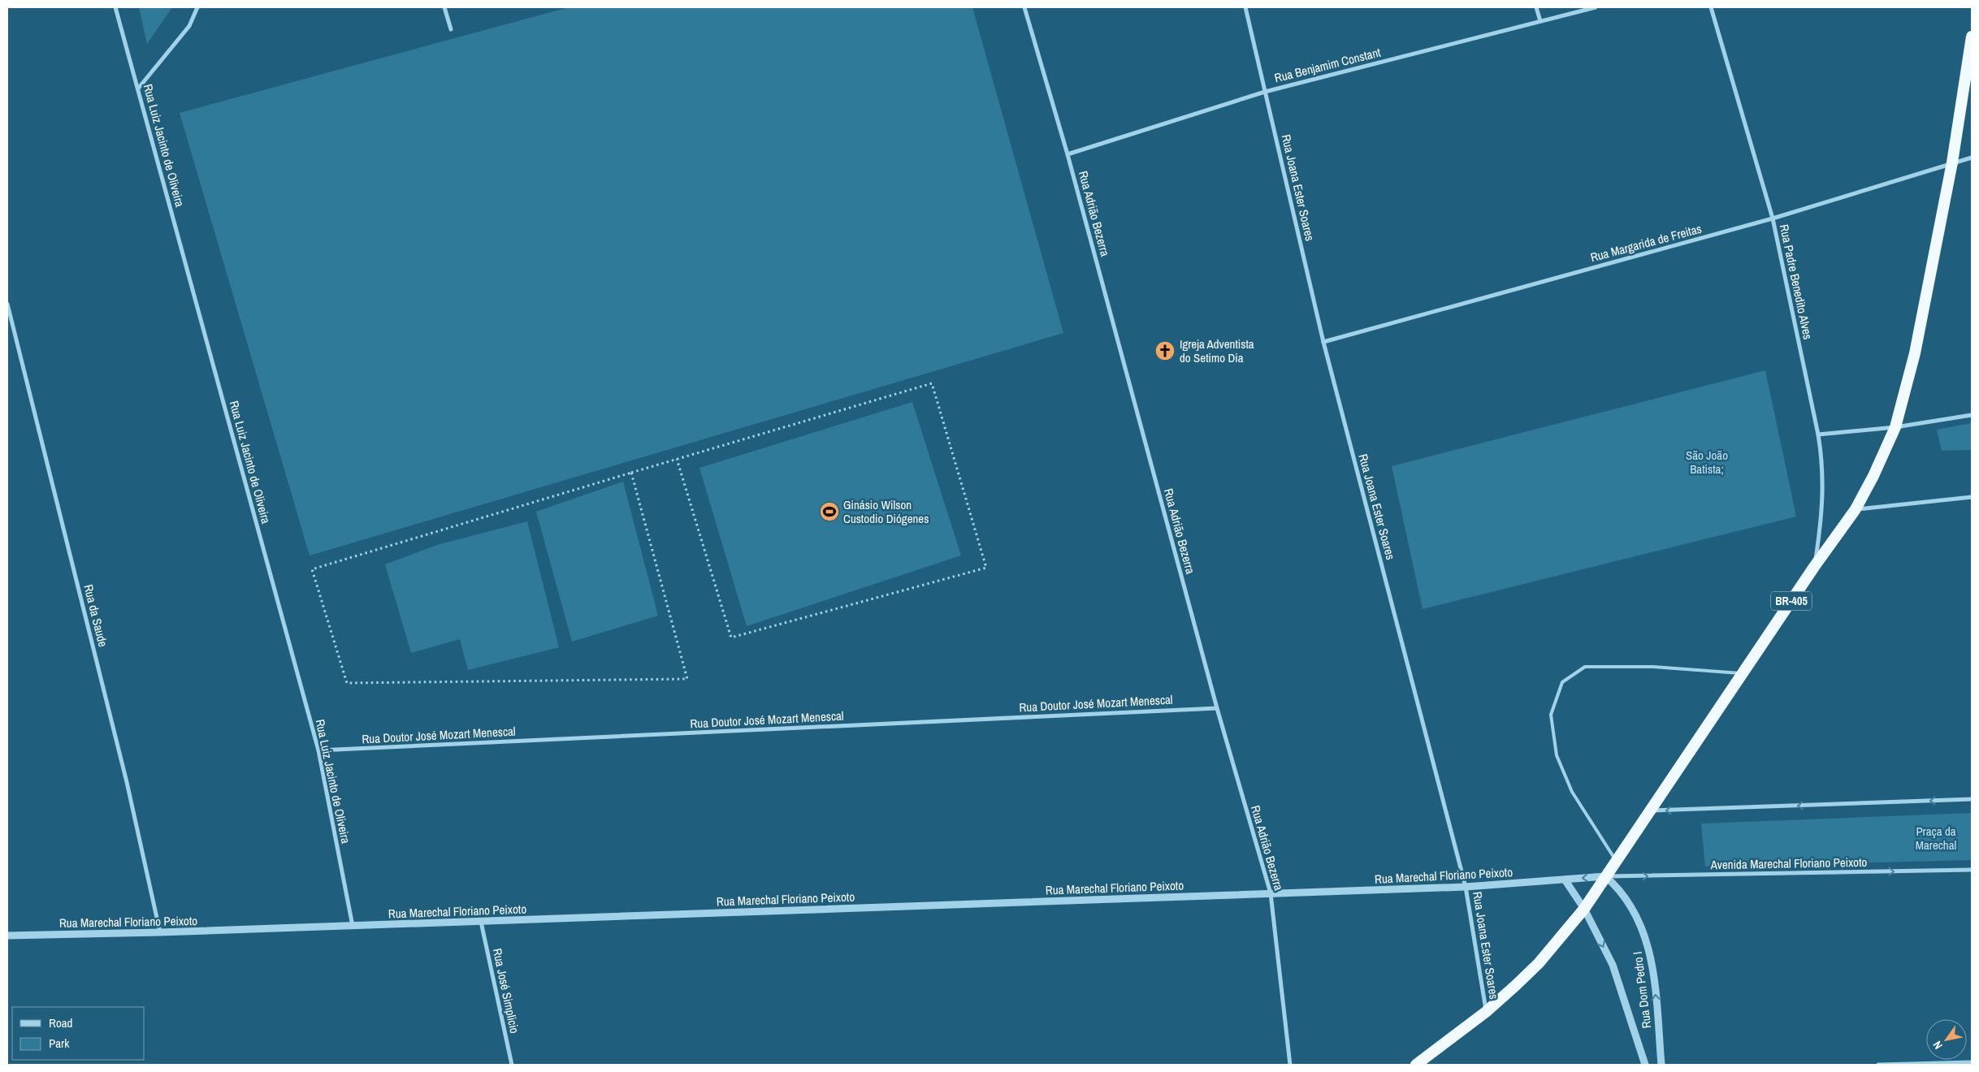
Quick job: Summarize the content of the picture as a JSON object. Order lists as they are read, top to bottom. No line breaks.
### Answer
{"streets":{"highway":["BR-405"],"street":["Rua Benjamim Constant","Rua Luiz Jacinto de Oliveira","Rua Joana Ester Soares","Rua Adrião Bezerra","Rua Margarida de Freitas","Rua Padre Benedito Alves","Rua da Saude","Rua Doutor José Mozart Menescal","Avenida Marechal Floriano Peixoto","Rua Marechal Floriano Peixoto","Rua Dom Pedro I","Rua José Simplicio"]},"crossings":[["Rua Benjamim Constant","Rua Joana Ester Soares"],["Rua Benjamim Constant","Rua Adrião Bezerra"],["Rua Luiz Jacinto de Oliveira","Rua Doutor José Mozart Menescal"],["Rua Luiz Jacinto de Oliveira","Rua Marechal Floriano Peixoto"],["Rua Joana Ester Soares","Rua Margarida de Freitas"],["Rua Joana Ester Soares","BR-405"],["Rua Joana Ester Soares","Rua Marechal Floriano Peixoto"],["Rua Adrião Bezerra","Rua Doutor José Mozart Menescal"],["Rua Adrião Bezerra","Rua Marechal Floriano Peixoto"],["Rua Margarida de Freitas","Rua Padre Benedito Alves"],["Rua Margarida de Freitas","BR-405"],["Rua Padre Benedito Alves","BR-405"],["BR-405","Avenida Marechal Floriano Peixoto"],["BR-405","Rua Marechal Floriano Peixoto"],["BR-405","Rua Dom Pedro I"],["Rua da Saude","Rua Marechal Floriano Peixoto"],["Avenida Marechal Floriano Peixoto","Rua Marechal Floriano Peixoto"],["Avenida Marechal Floriano Peixoto","Rua Dom Pedro I"],["Rua Marechal Floriano Peixoto","Rua Dom Pedro I"],["Rua Marechal Floriano Peixoto","Rua José Simplicio"]],"one_way":["Avenida Marechal Floriano Peixoto"],"parks":["São João Batista;","Praça da Marechal"],"places":{"church":["Igreja Adventista do Setimo Dia"],"sports":["Ginásio Wilson Custodio Diógenes"]},"legend":["Road","Park"],"north":"bottom left"}
